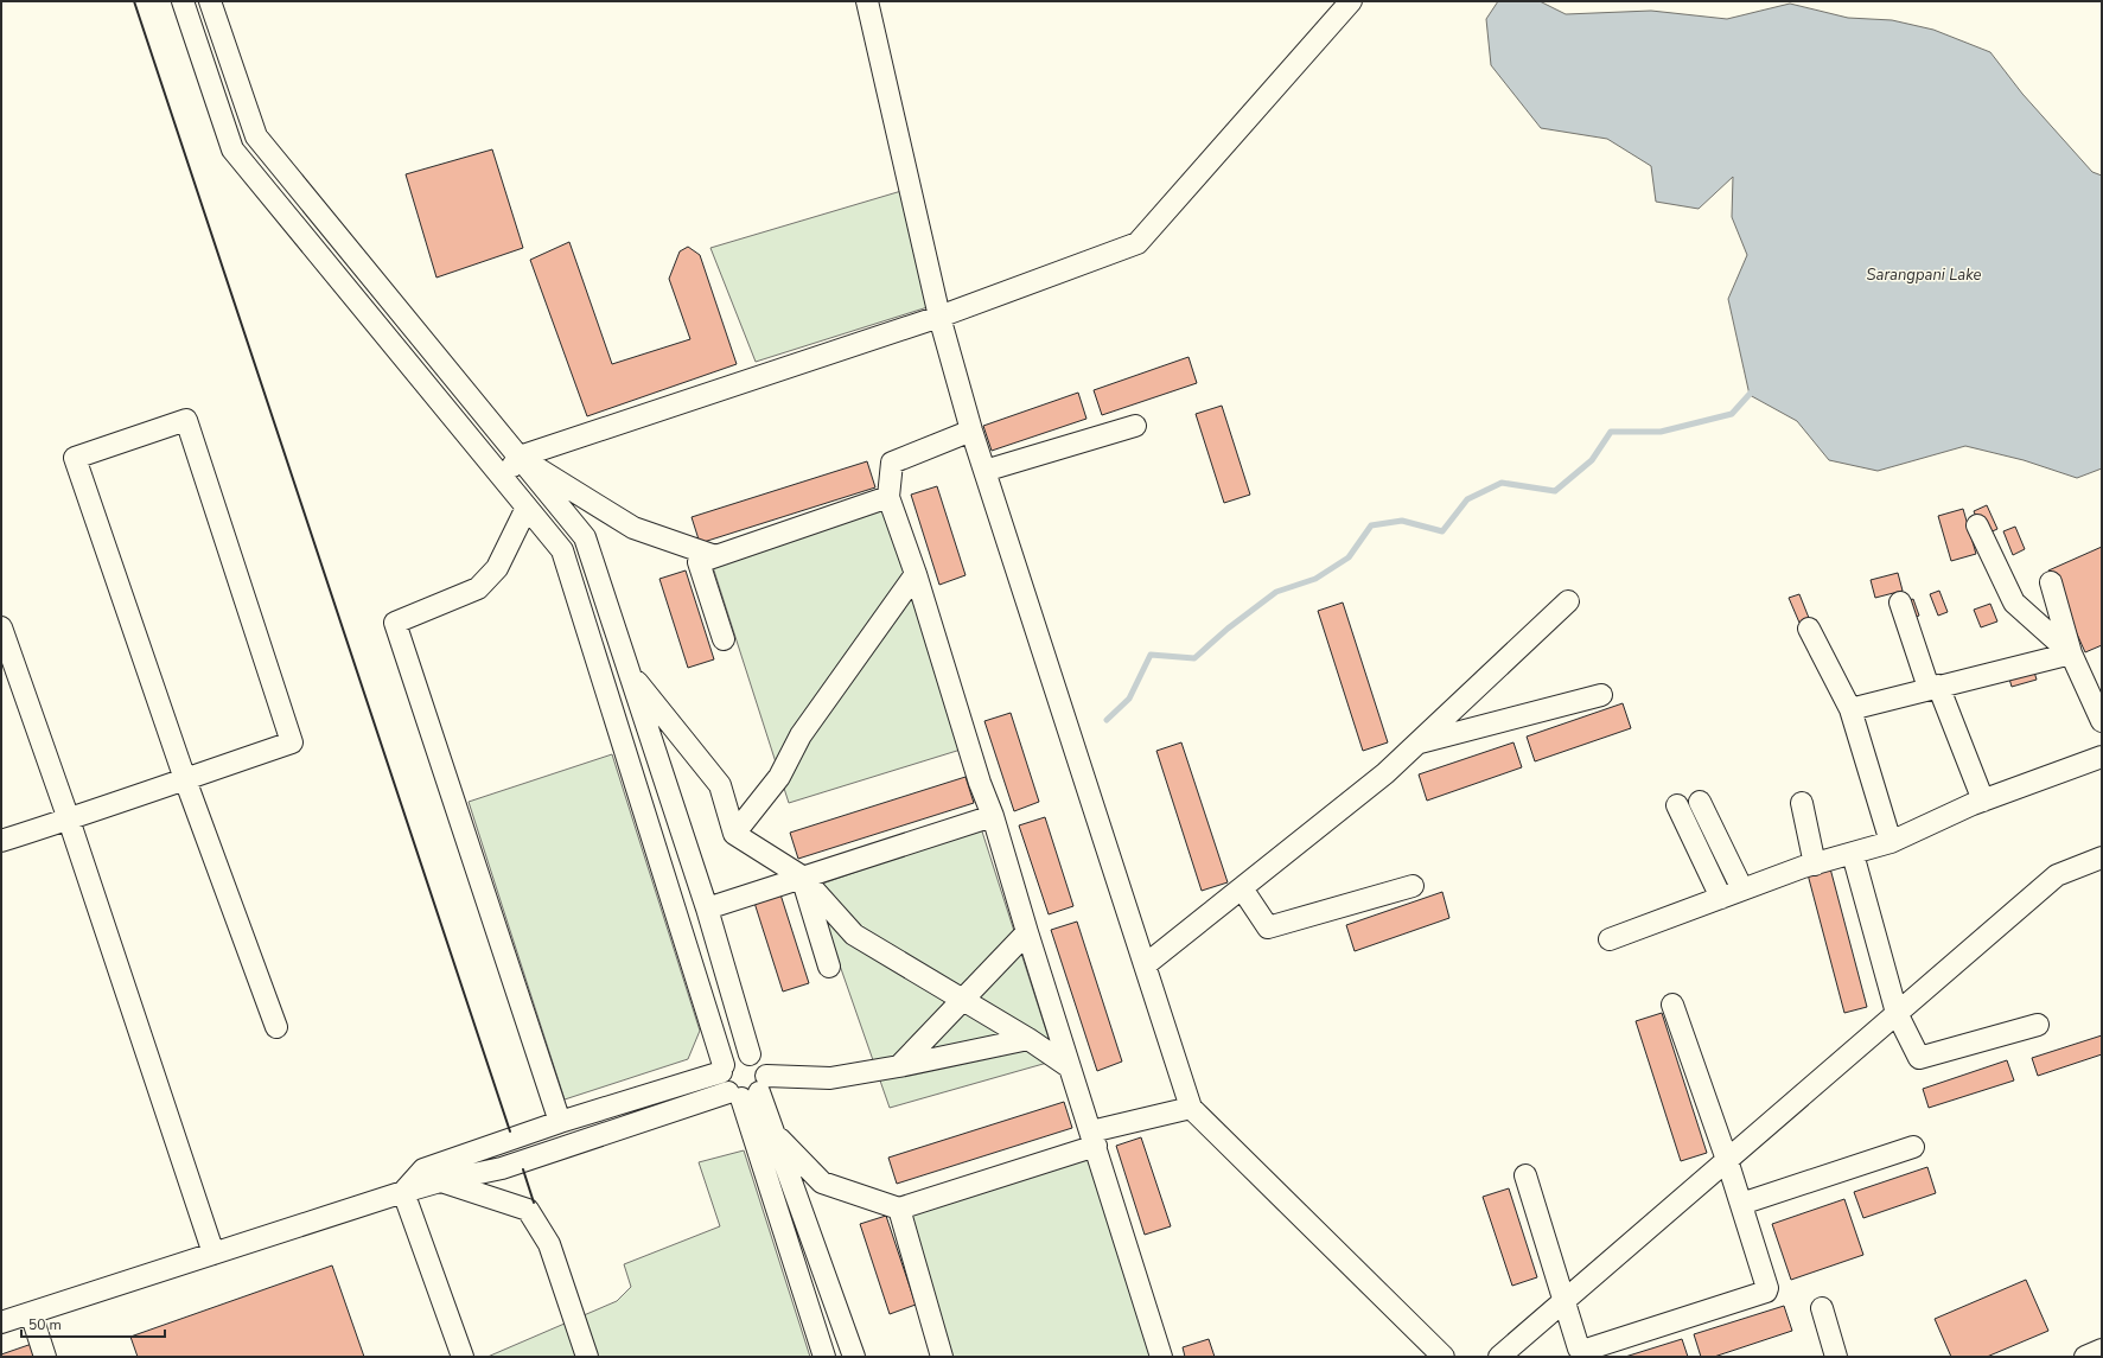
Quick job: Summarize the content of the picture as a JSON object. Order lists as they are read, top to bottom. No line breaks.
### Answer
{"water":["Sarangpani Lake"],"scale_bar":"50 m"}
